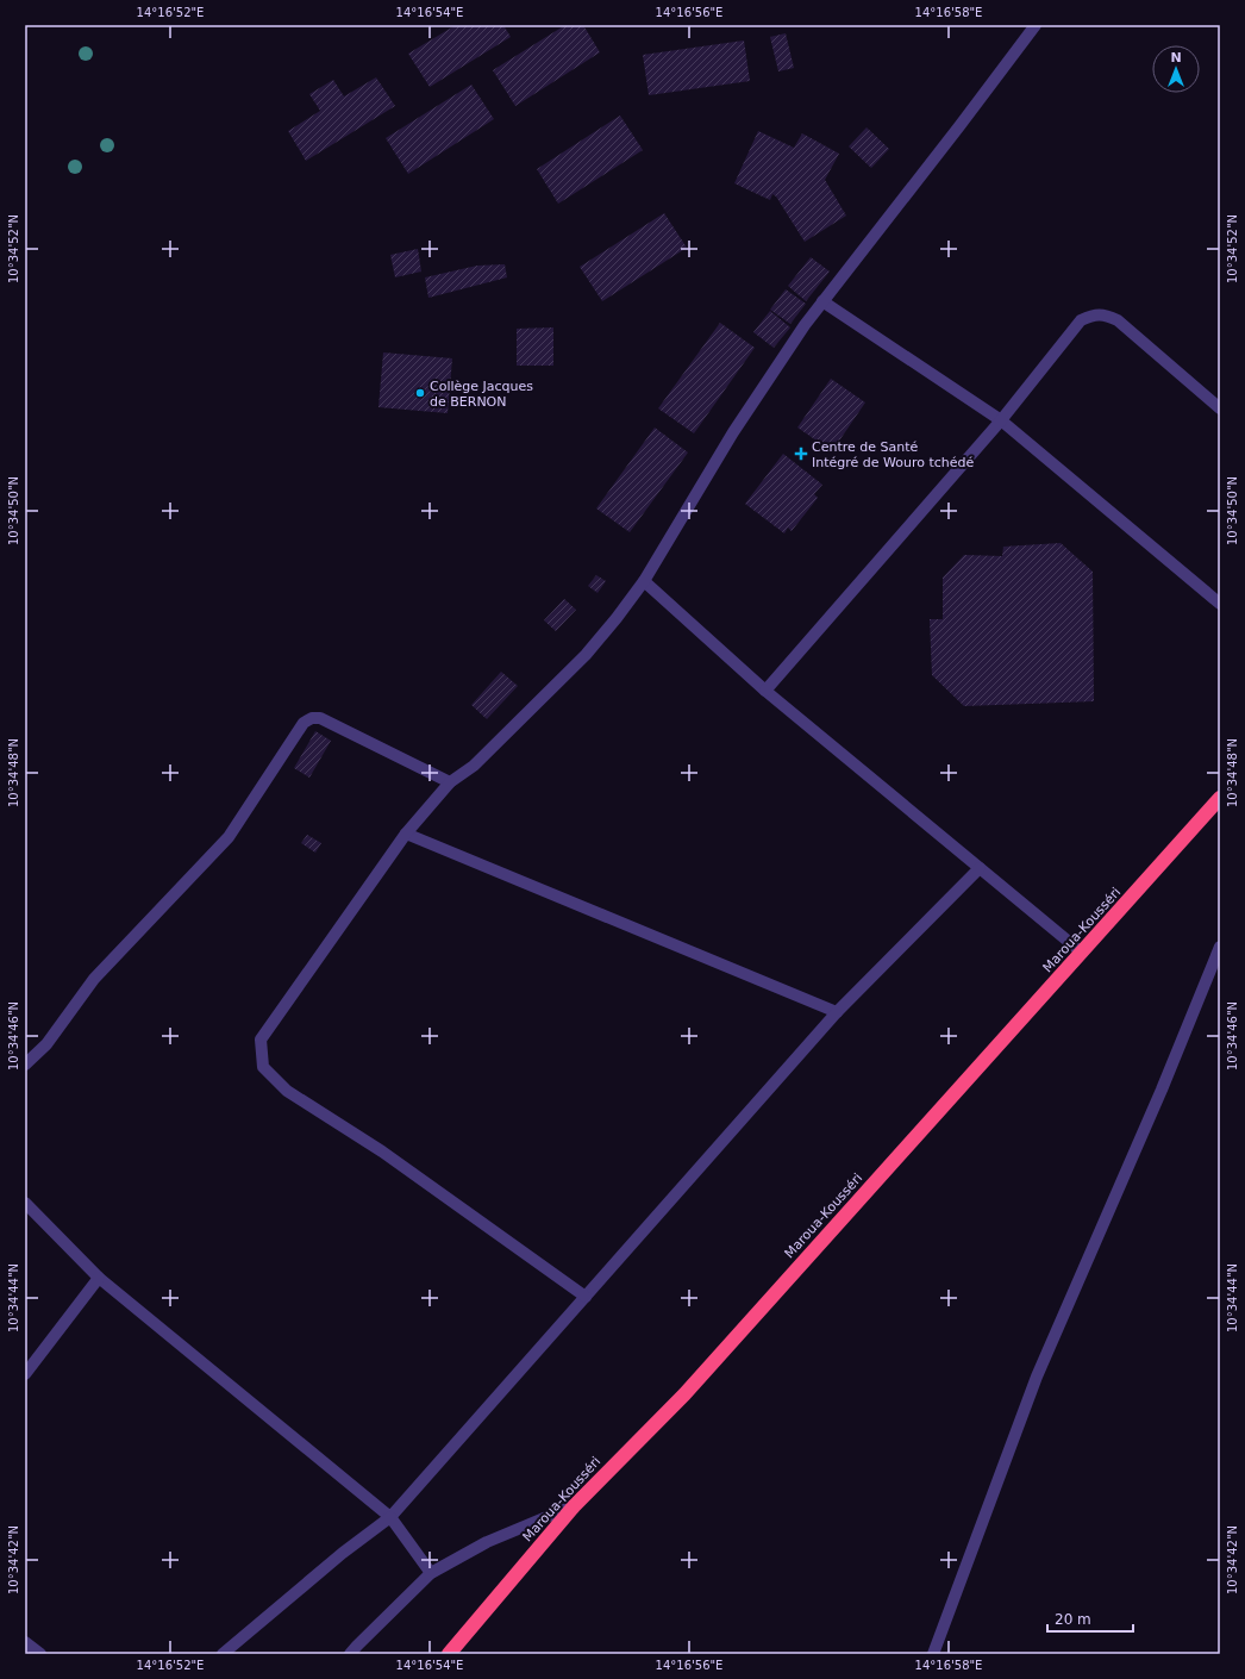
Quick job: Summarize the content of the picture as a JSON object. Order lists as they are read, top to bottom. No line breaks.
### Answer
{"streets":{"highway":["Maroua-Kousséri"]},"places":{"other":["Collège Jacques de BERNON"],"health":["Centre de Santé Intégré de Wouro tchédé"]},"scale_bar":"20 m","north":"top","coordinates":["14°16'52\"E","14°16'54\"E","14°16'56\"E","14°16'58\"E","10°34'52\"N","10°34'50\"N","10°34'48\"N","10°34'46\"N","10°34'44\"N","10°34'42\"N"]}
